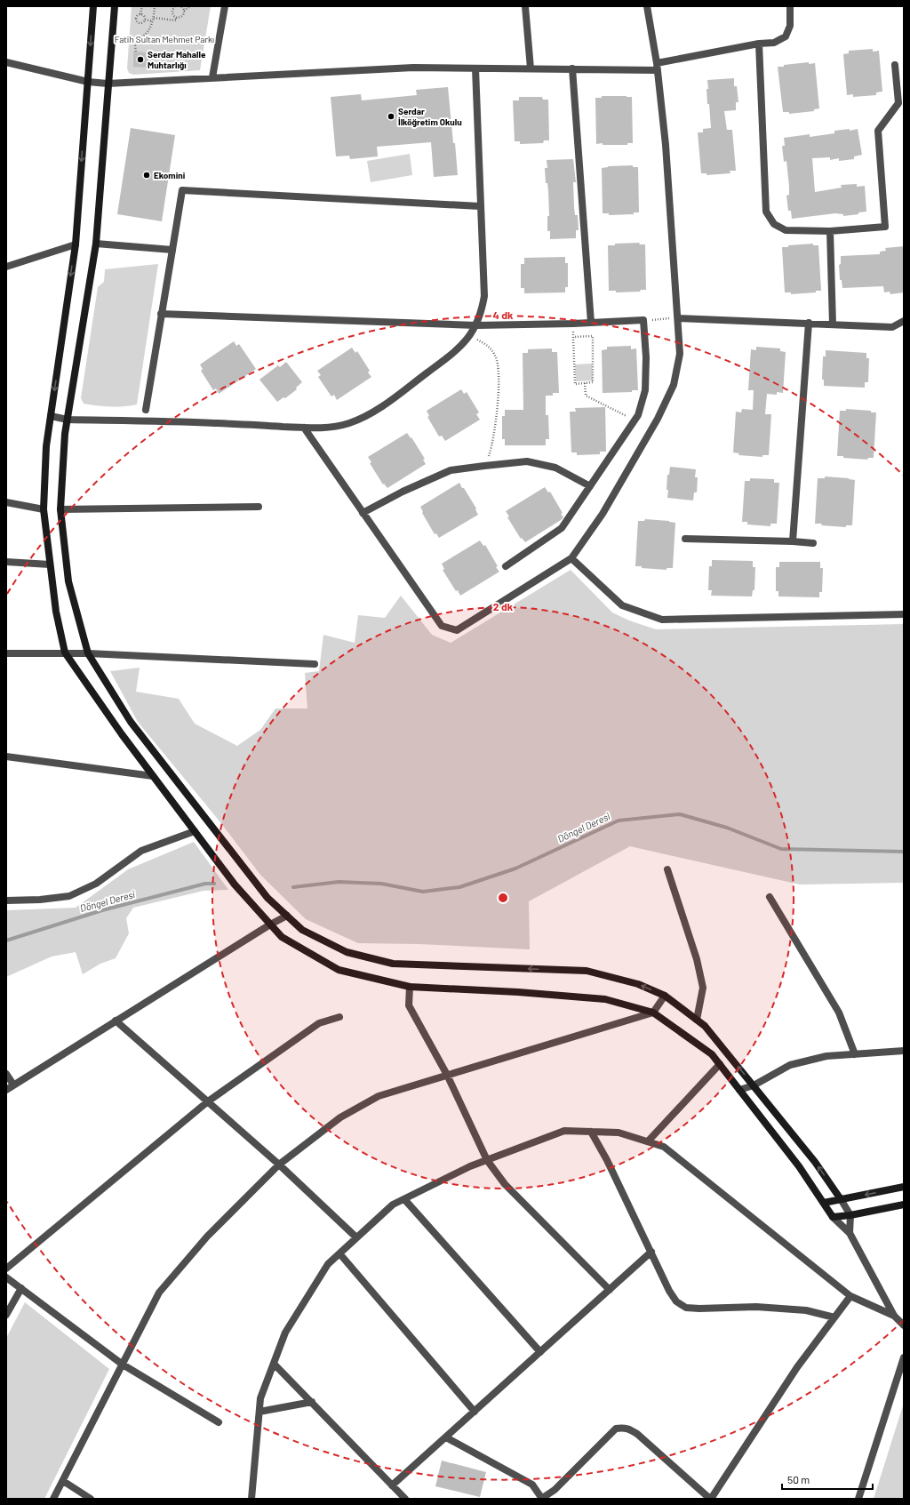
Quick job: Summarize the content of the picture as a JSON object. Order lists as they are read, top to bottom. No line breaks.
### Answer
{"water":["Döngel Deresi"],"parks":["Fatih Sultan Mehmet Parkı"],"places":["Serdar Mahalle Muhtarlığı","Serdar İlköğretim Okulu","Ekomini"],"scale_bar":"50 m","rings":["4 dk","2 dk"]}
